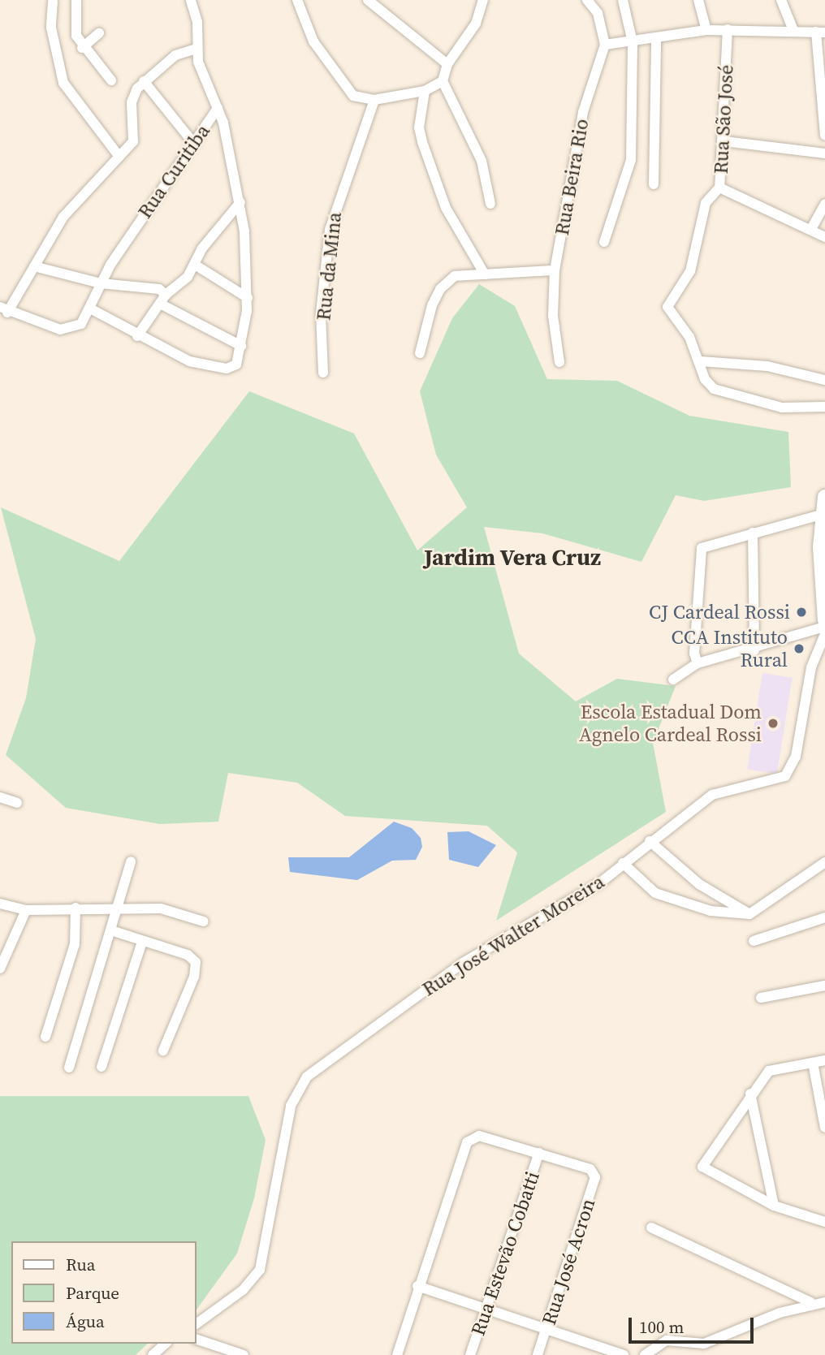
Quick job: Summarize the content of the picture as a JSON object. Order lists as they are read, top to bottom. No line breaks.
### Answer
{"streets":{"street":["Rua São José","Rua Curitiba","Rua Beira Rio","Rua da Mina","Rua José Walter Moreira","Rua Estevão Cobatti","Rua José Acron"]},"crossings":[["Rua Estevão Cobatti","Rua José Acron"]],"districts":["Jardim Vera Cruz"],"places":["CJ Cardeal Rossi","CCA Instituto Rural","Escola Estadual Dom Agnelo Cardeal Rossi"],"legend":["Rua","Parque","Água"],"scale_bar":"100 m"}
